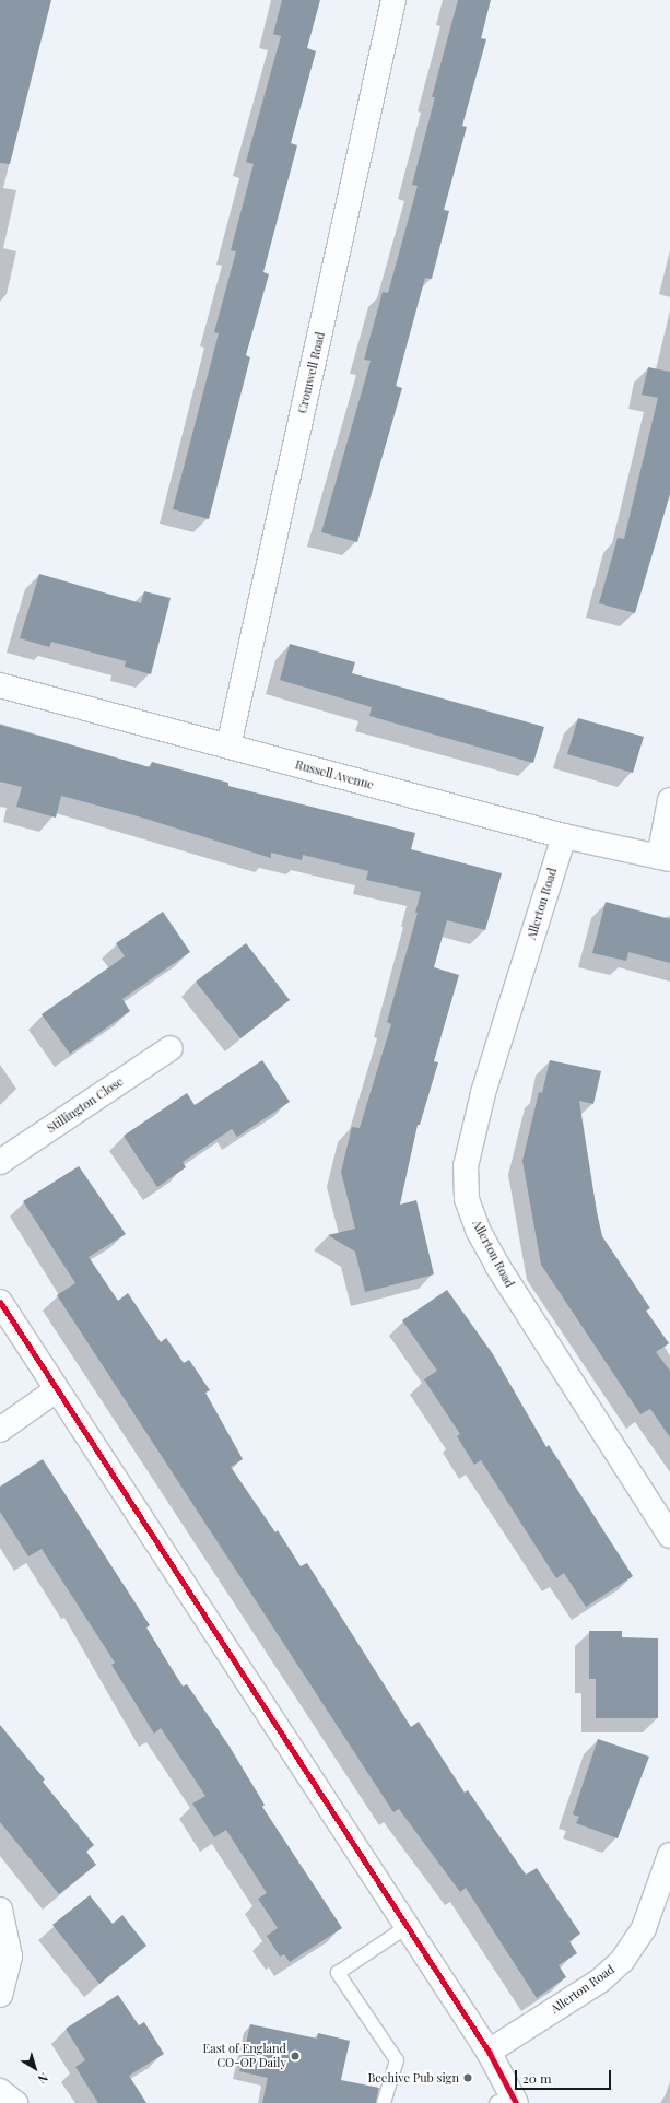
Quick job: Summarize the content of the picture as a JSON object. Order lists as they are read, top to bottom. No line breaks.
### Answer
{"streets":{"street":["Cromwell Road","Russell Avenue","Allerton Road","Stillington Close"]},"crossings":[["Cromwell Road","Russell Avenue"],["Russell Avenue","Allerton Road"]],"places":["East of England CO-OP Daily","Beehive Pub sign"],"scale_bar":"20 m","north":"bottom right"}
